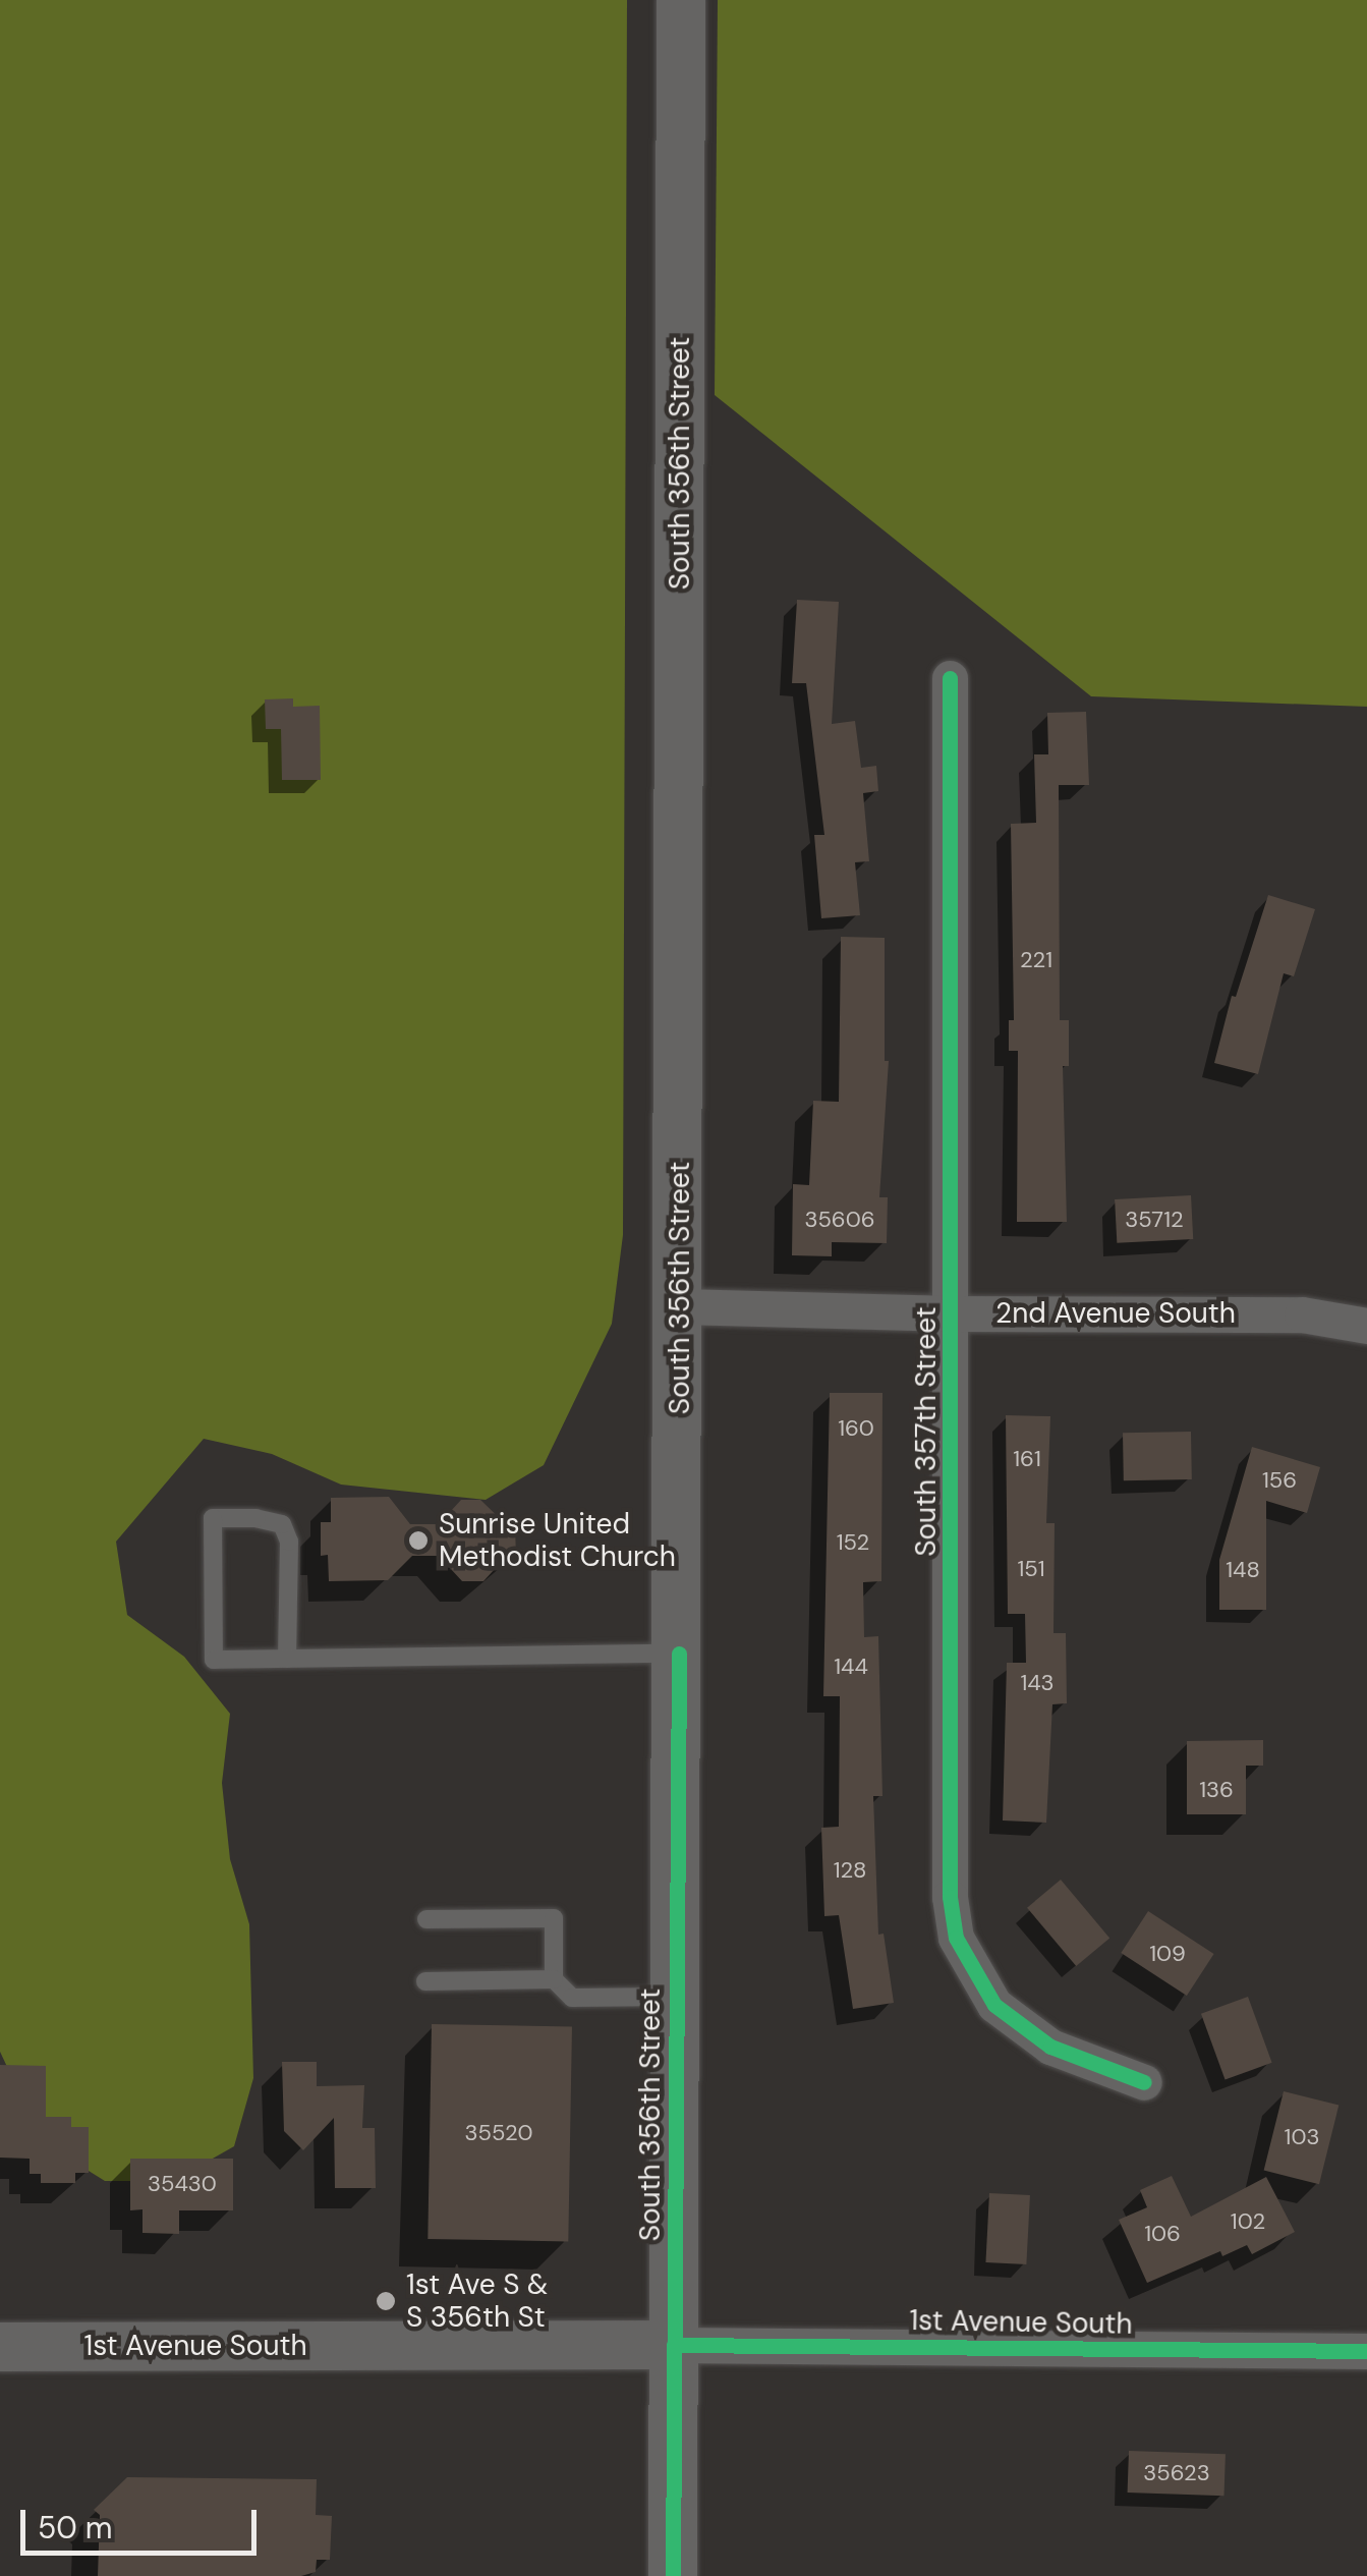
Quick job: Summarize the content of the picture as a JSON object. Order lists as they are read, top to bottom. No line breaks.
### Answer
{"streets":{"main road":["South 356th Street","1st Avenue South"],"street":["2nd Avenue South","South 357th Street"]},"crossings":[["South 356th Street","2nd Avenue South"],["South 356th Street","1st Avenue South"],["2nd Avenue South","South 357th Street"]],"places":["Sunrise United Methodist Church","1st Ave S & S 356th St"],"house_numbers":["221","35606","35712","160","161","156","152","151","148","144","143","136","128","109","35520","103","35430","102","106","35623"],"scale_bar":"50 m"}
